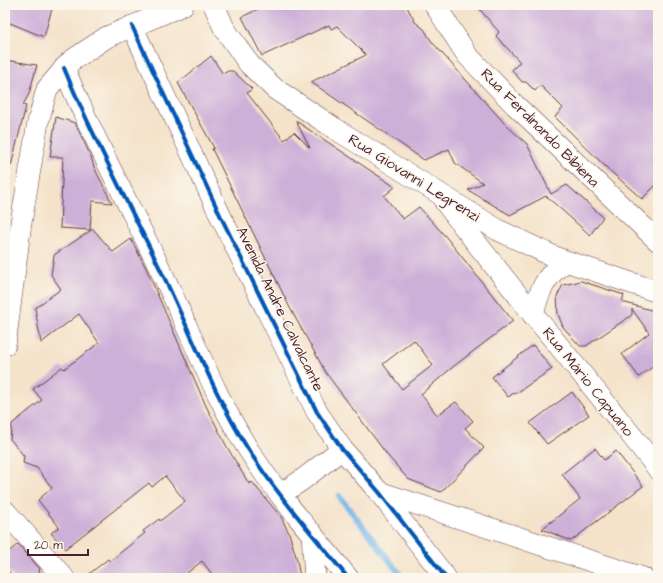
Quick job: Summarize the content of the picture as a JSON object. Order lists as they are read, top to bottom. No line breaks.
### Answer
{"streets":{"street":["Rua Ferdinando Bibiena","Rua Giovanni Legrenzi","Avenida Andre Calvalcante","Rua Mário Capuano"]},"crossings":[["Rua Giovanni Legrenzi","Rua Mário Capuano"]],"scale_bar":"20 m"}
